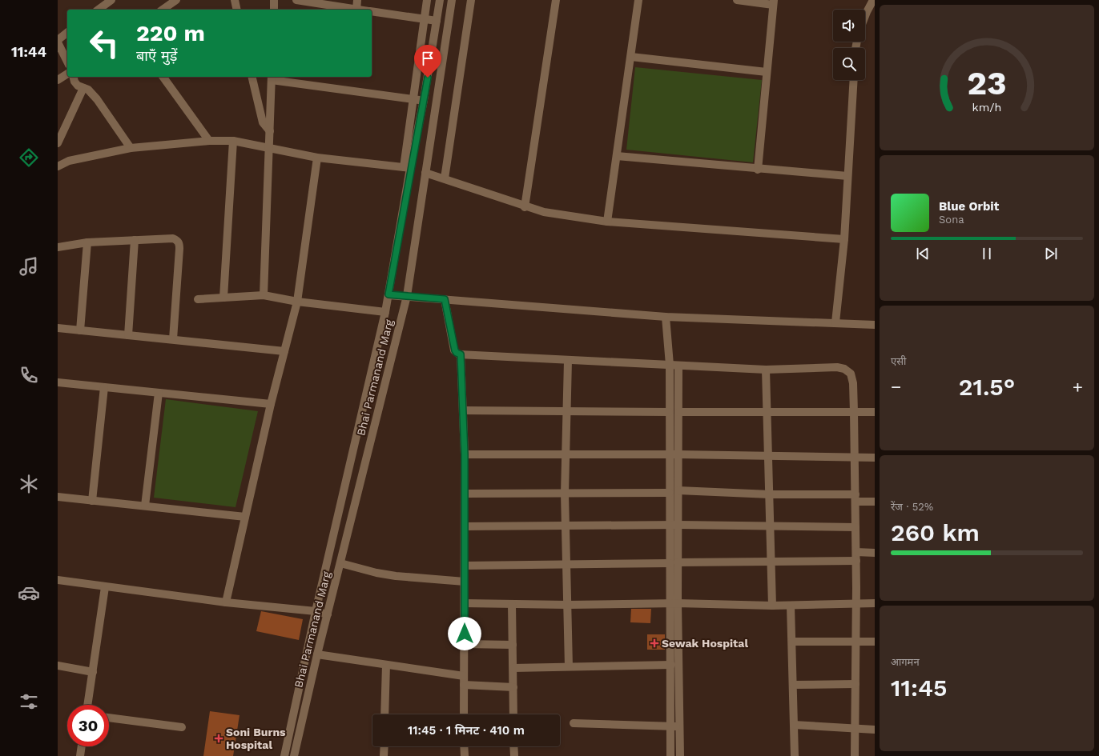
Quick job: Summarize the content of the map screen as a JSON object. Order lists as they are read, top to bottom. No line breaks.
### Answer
{"streets":{"street":["Bhai Parmanand Marg"]},"places":{"health":["Sewak Hospital","Soni Burns Hospital"]},"page":{"tabs":"11:44","turn":["220 m","बाएँ मुड़ें"],"song":["Blue Orbit","Sona"],"tile":["एसी",["रेंज · 52%","260 km"],["आगमन","11:45"]],"heat":["−","21.5°","+"],"limit":"30","trip":"11:45 · 1 मिनट · 410 m","gauge":["23","km/h"]}}
